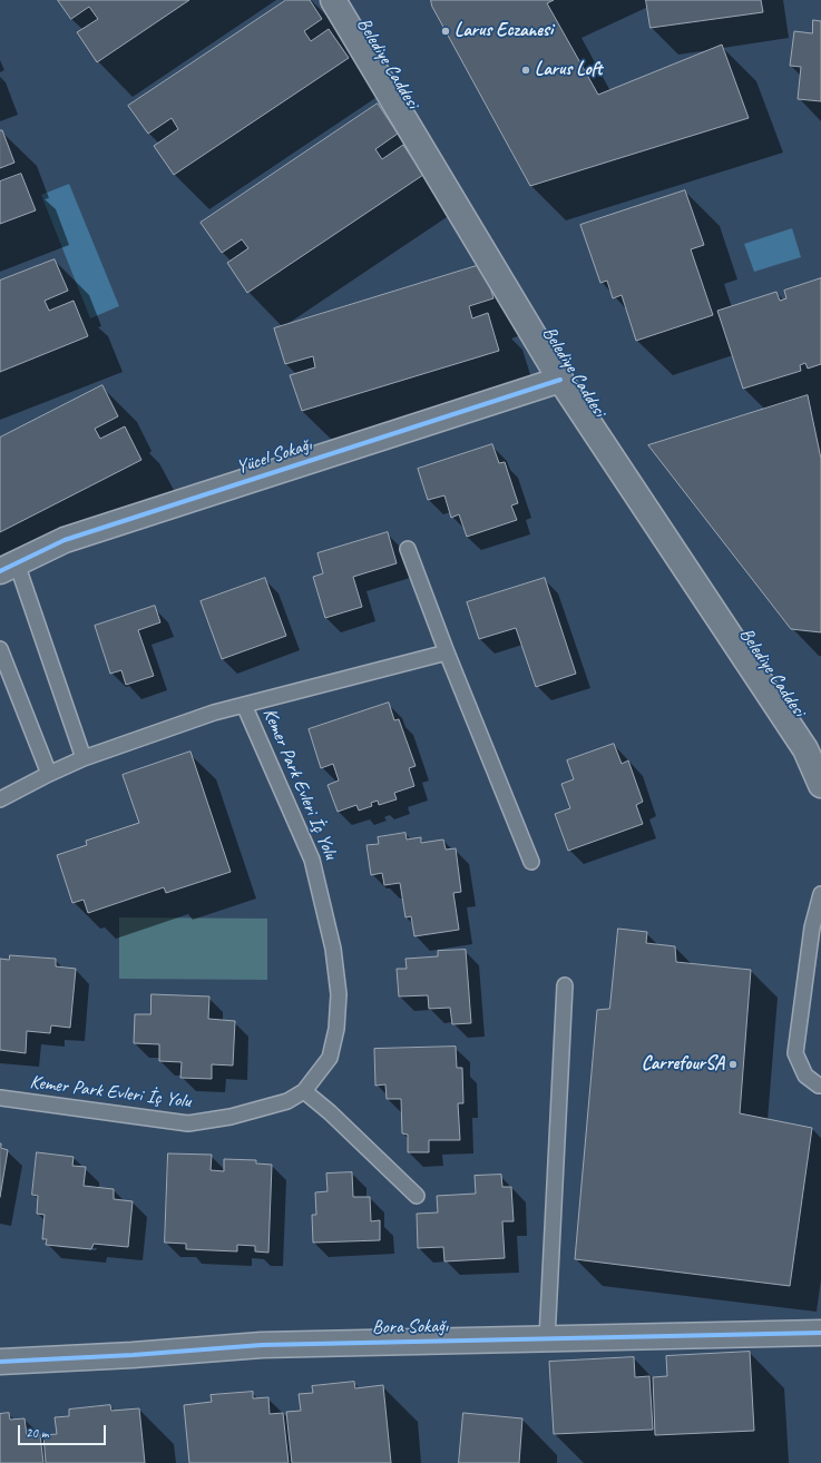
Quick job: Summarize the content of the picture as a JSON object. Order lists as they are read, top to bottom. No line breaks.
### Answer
{"streets":{"street":["Belediye Caddesi","Yücel Sokağı","Bora Sokağı"],"lane":["Kemer Park Evleri İç Yolu"]},"crossings":[["Belediye Caddesi","Yücel Sokağı"]],"places":["Larus Eczanesi","Larus Loft","CarrefourSA"],"scale_bar":"20 m"}
